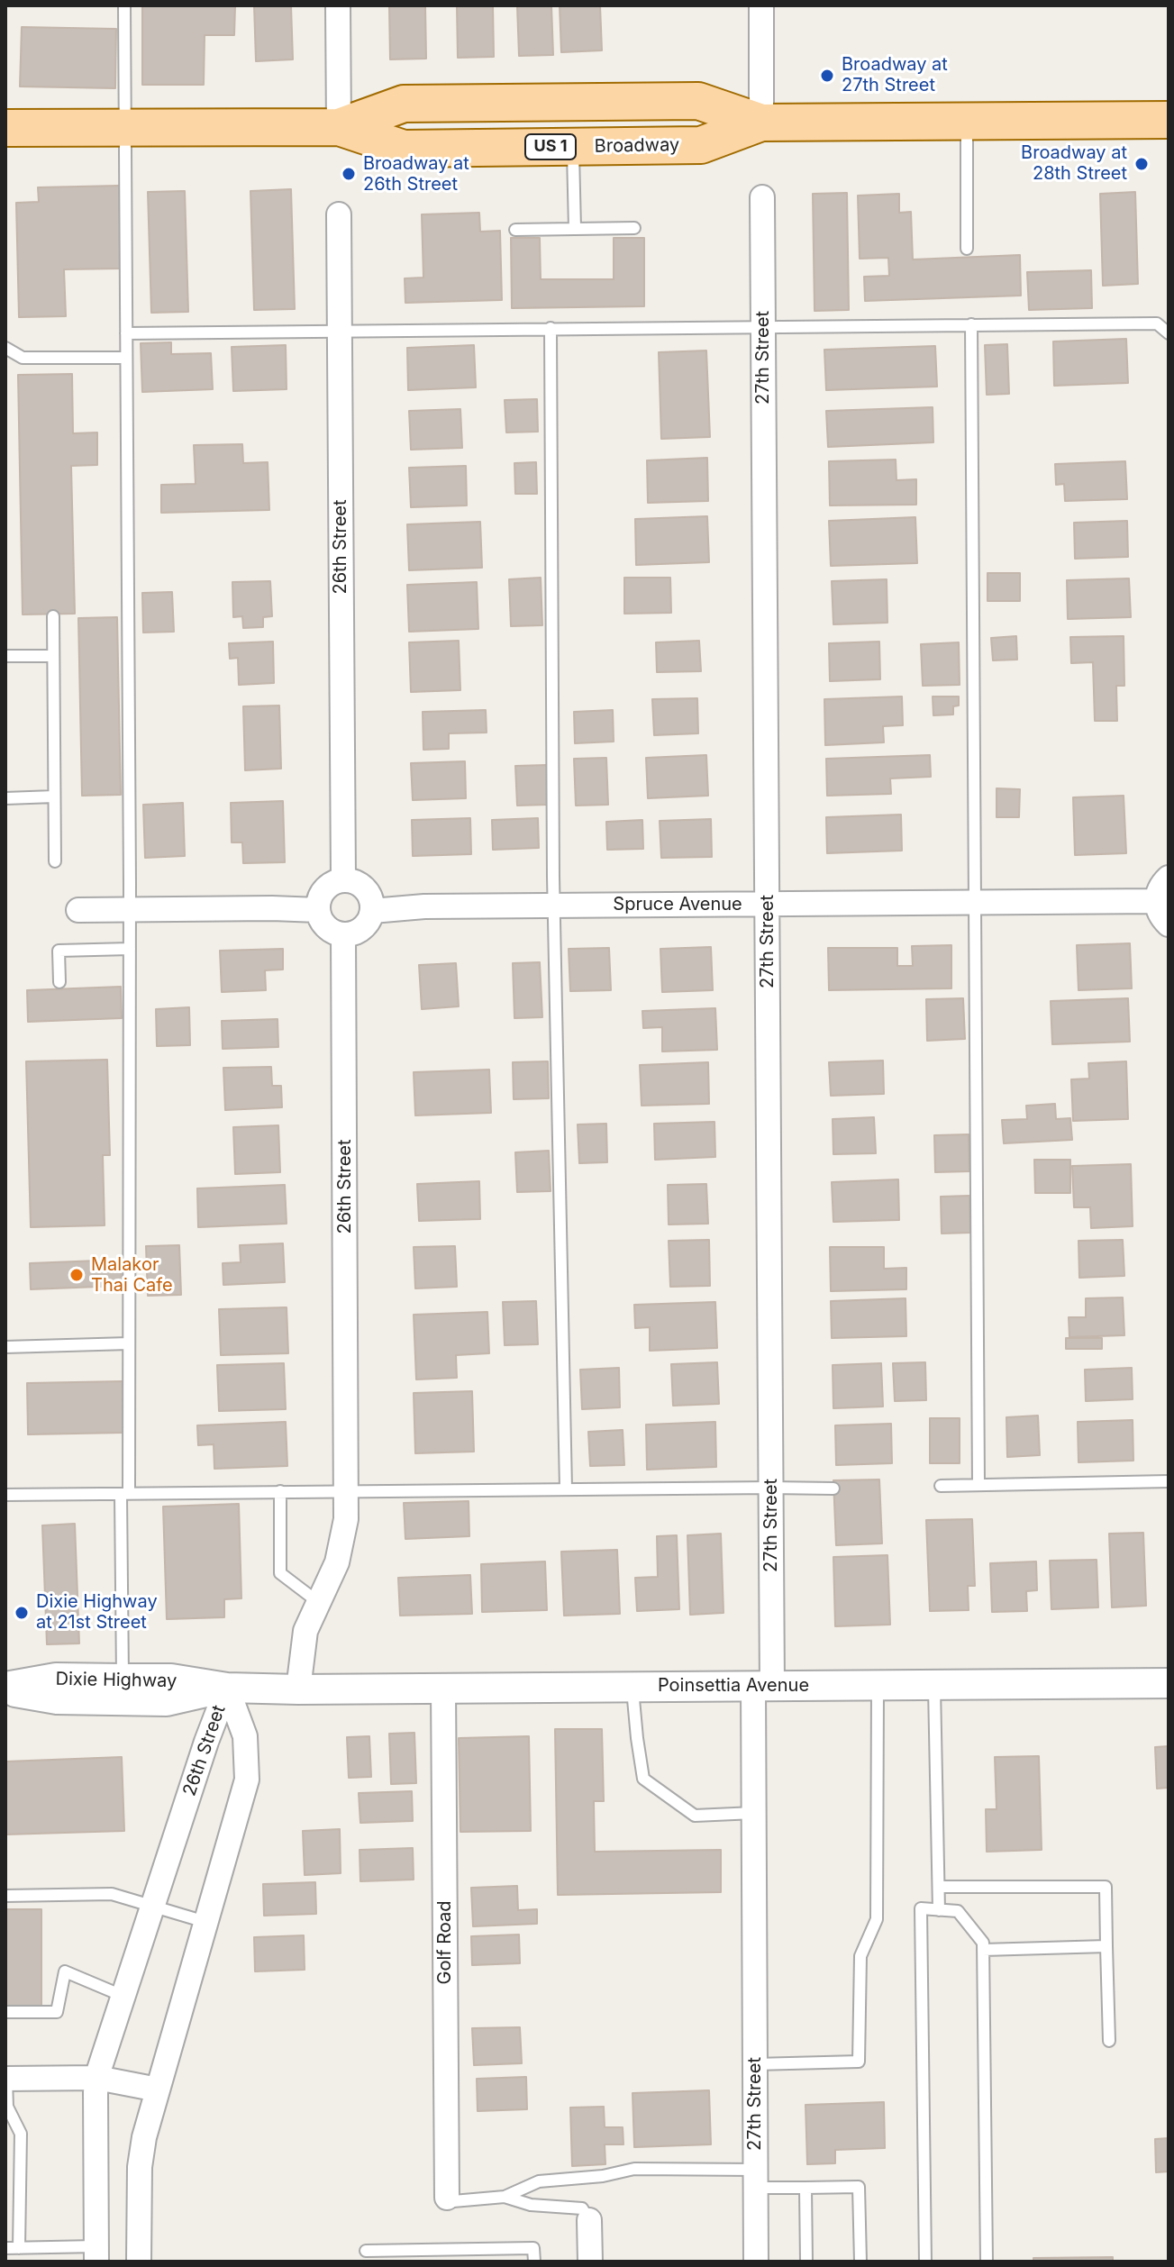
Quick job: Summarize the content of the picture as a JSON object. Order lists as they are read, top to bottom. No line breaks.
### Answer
{"streets":{"main road":["Broadway","US 1"],"street":["27th Street","26th Street","Spruce Avenue","Dixie Highway","Poinsettia Avenue","Golf Road"]},"crossings":[["27th Street","Spruce Avenue"],["27th Street","Poinsettia Avenue"],["26th Street","Spruce Avenue"],["26th Street","Dixie Highway"],["26th Street","Poinsettia Avenue"],["Dixie Highway","Poinsettia Avenue"],["Poinsettia Avenue","Golf Road"]],"places":["Broadway at 27th Street","Broadway at 28th Street","Broadway at 26th Street","Malakor Thai Cafe","Dixie Highway at 21st Street"]}
